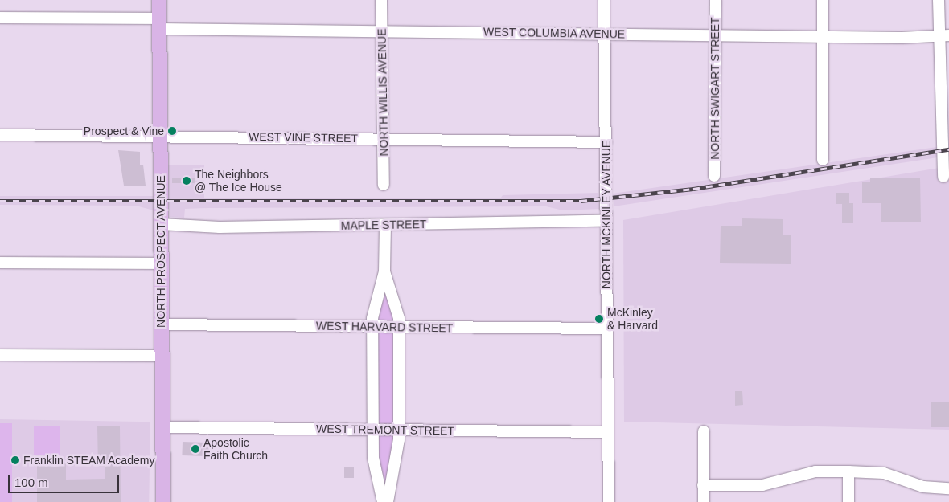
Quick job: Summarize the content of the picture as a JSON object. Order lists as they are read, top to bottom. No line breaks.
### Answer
{"streets":{"main road":["NORTH PROSPECT AVENUE"],"street":["WEST COLUMBIA AVENUE","NORTH SWIGART STREET","NORTH WILLIS AVENUE","WEST VINE STREET","NORTH MCKINLEY AVENUE","MAPLE STREET","WEST HARVARD STREET","WEST TREMONT STREET"]},"crossings":[["WEST COLUMBIA AVENUE","NORTH SWIGART STREET"],["WEST COLUMBIA AVENUE","NORTH WILLIS AVENUE"],["WEST COLUMBIA AVENUE","NORTH MCKINLEY AVENUE"],["WEST COLUMBIA AVENUE","NORTH PROSPECT AVENUE"],["NORTH WILLIS AVENUE","WEST VINE STREET"],["WEST VINE STREET","NORTH MCKINLEY AVENUE"],["WEST VINE STREET","NORTH PROSPECT AVENUE"],["NORTH MCKINLEY AVENUE","MAPLE STREET"],["NORTH MCKINLEY AVENUE","WEST HARVARD STREET"],["NORTH MCKINLEY AVENUE","WEST TREMONT STREET"],["MAPLE STREET","NORTH PROSPECT AVENUE"],["NORTH PROSPECT AVENUE","WEST HARVARD STREET"],["NORTH PROSPECT AVENUE","WEST TREMONT STREET"]],"places":["Prospect & Vine","The Neighbors @ The Ice House","McKinley & Harvard","Apostolic Faith Church","Franklin STEAM Academy"],"scale_bar":"100 m"}
